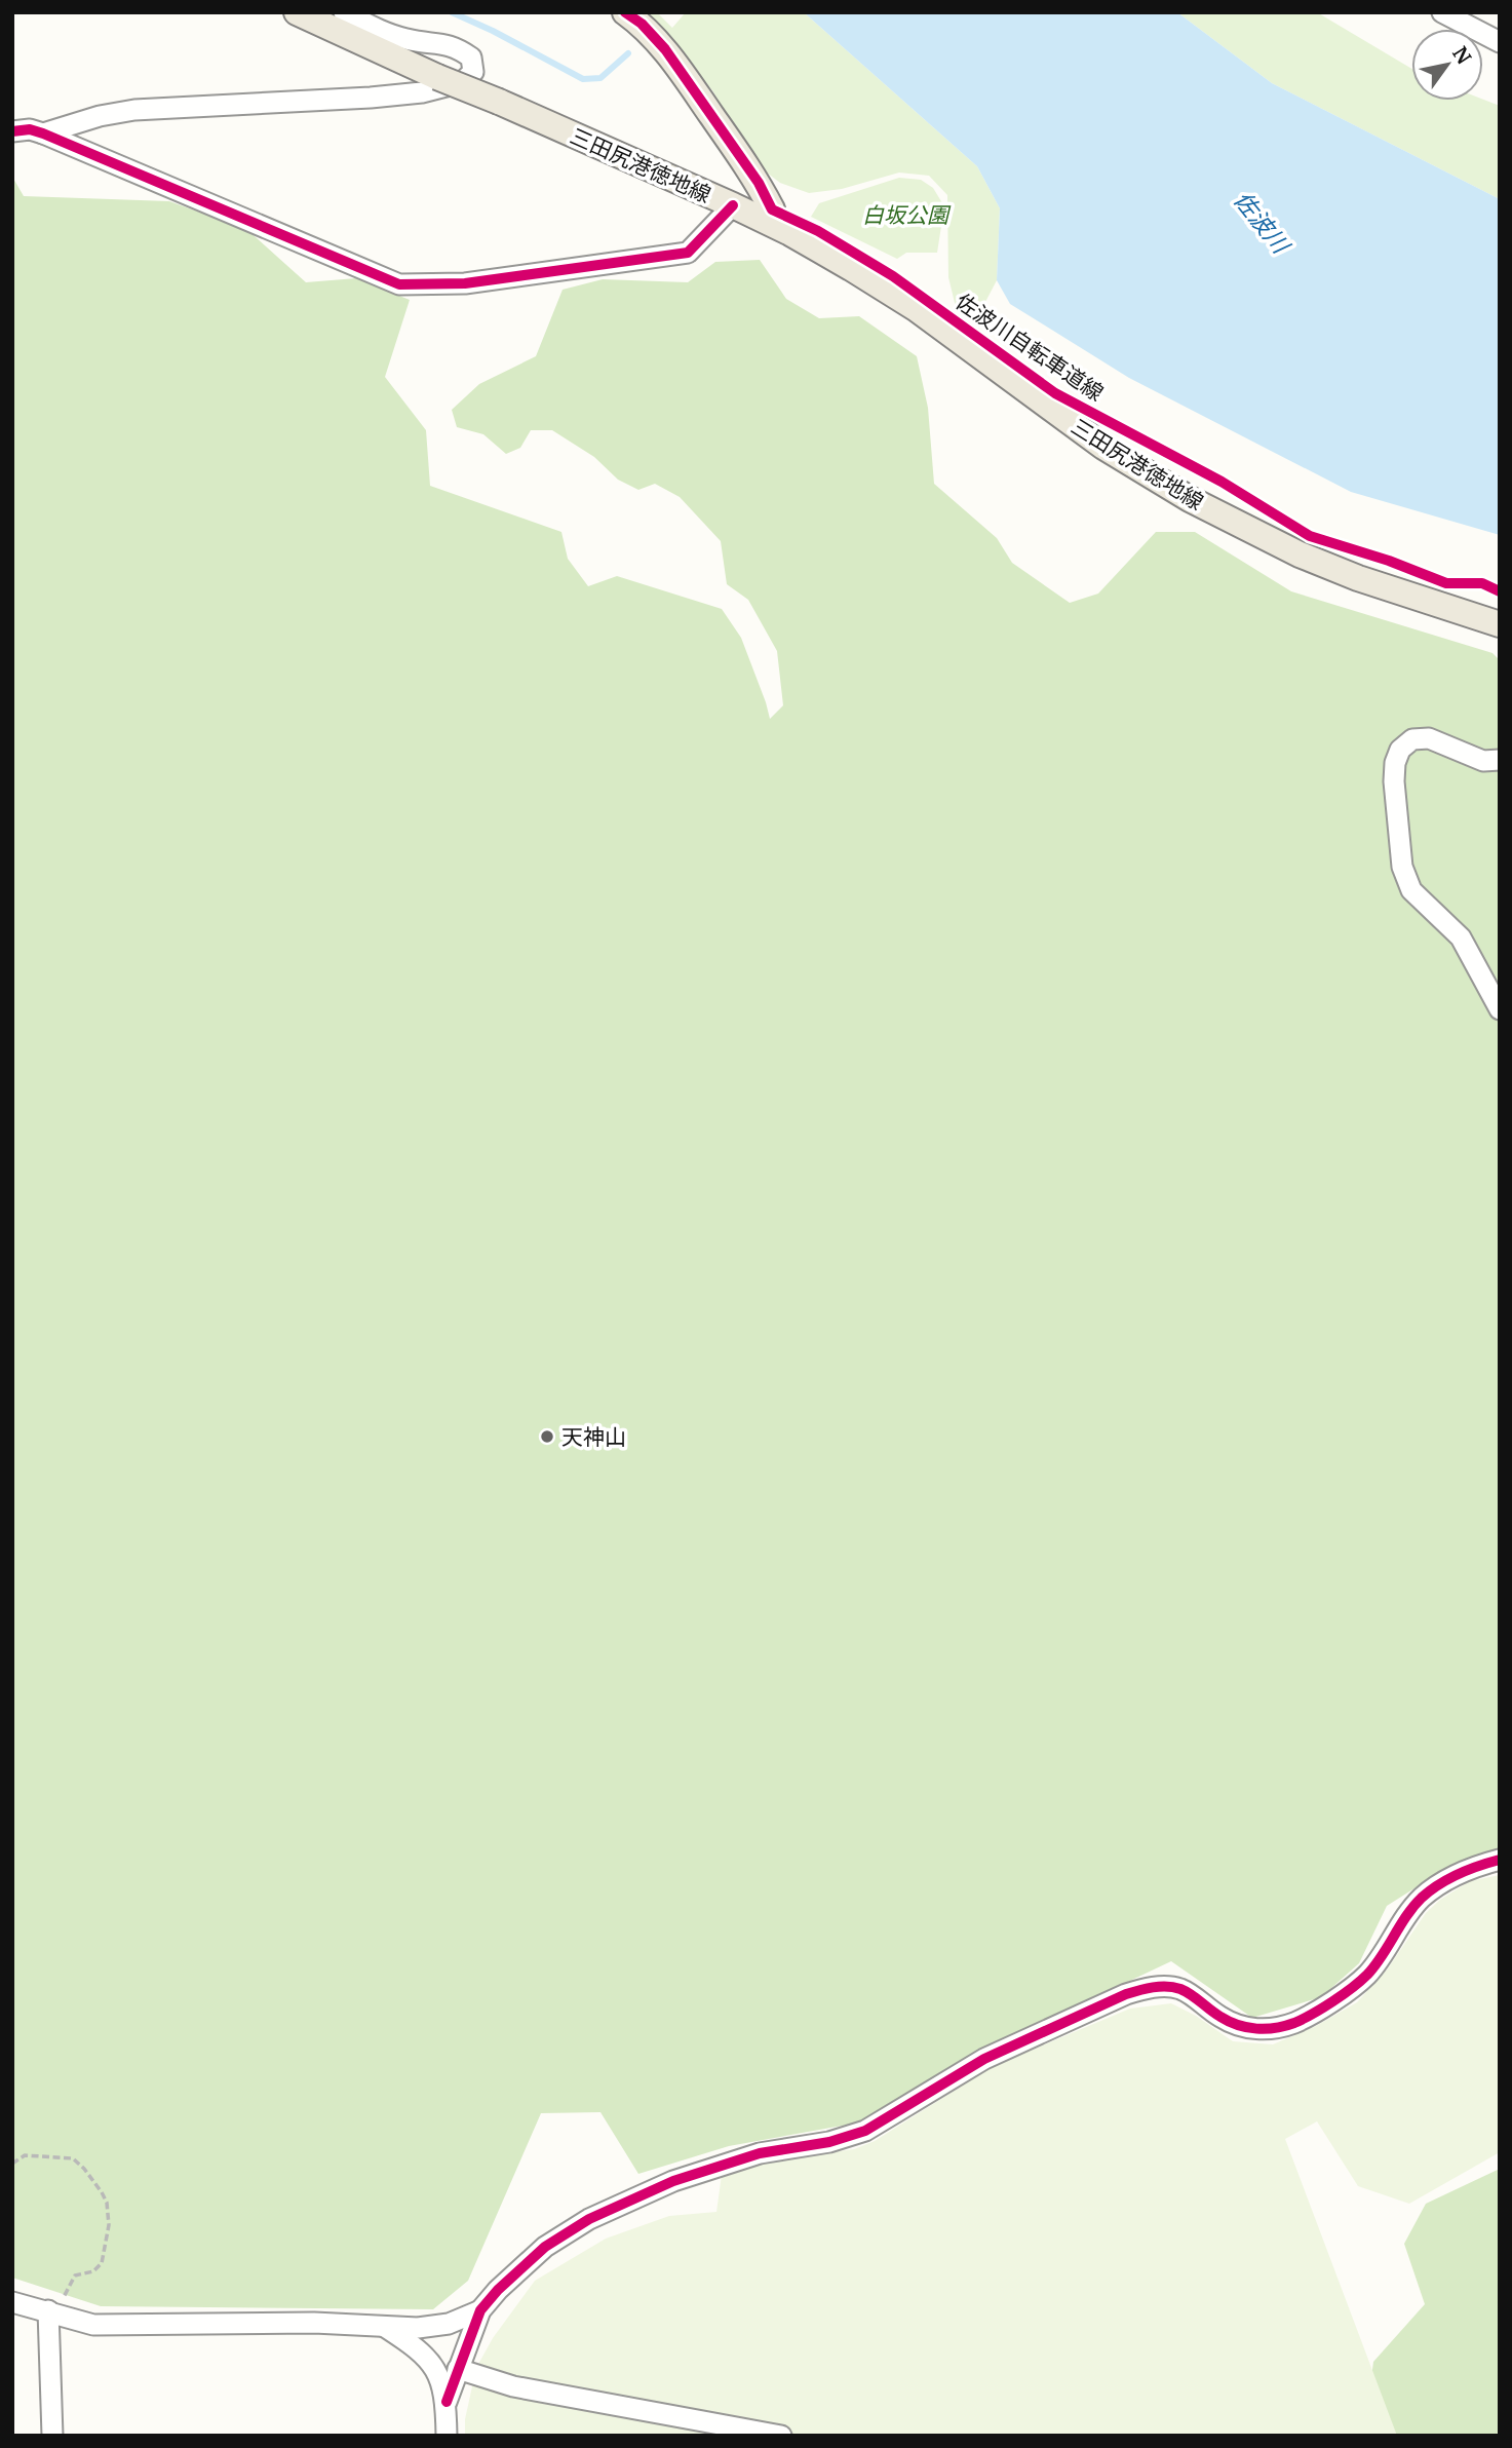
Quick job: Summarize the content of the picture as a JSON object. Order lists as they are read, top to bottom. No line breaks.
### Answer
{"streets":{"main road":["三田尻港徳地線"],"cycle path":["佐波川自転車道線"]},"water":["佐波川"],"parks":["白坂公園"],"places":["天神山"],"north":"top right"}
